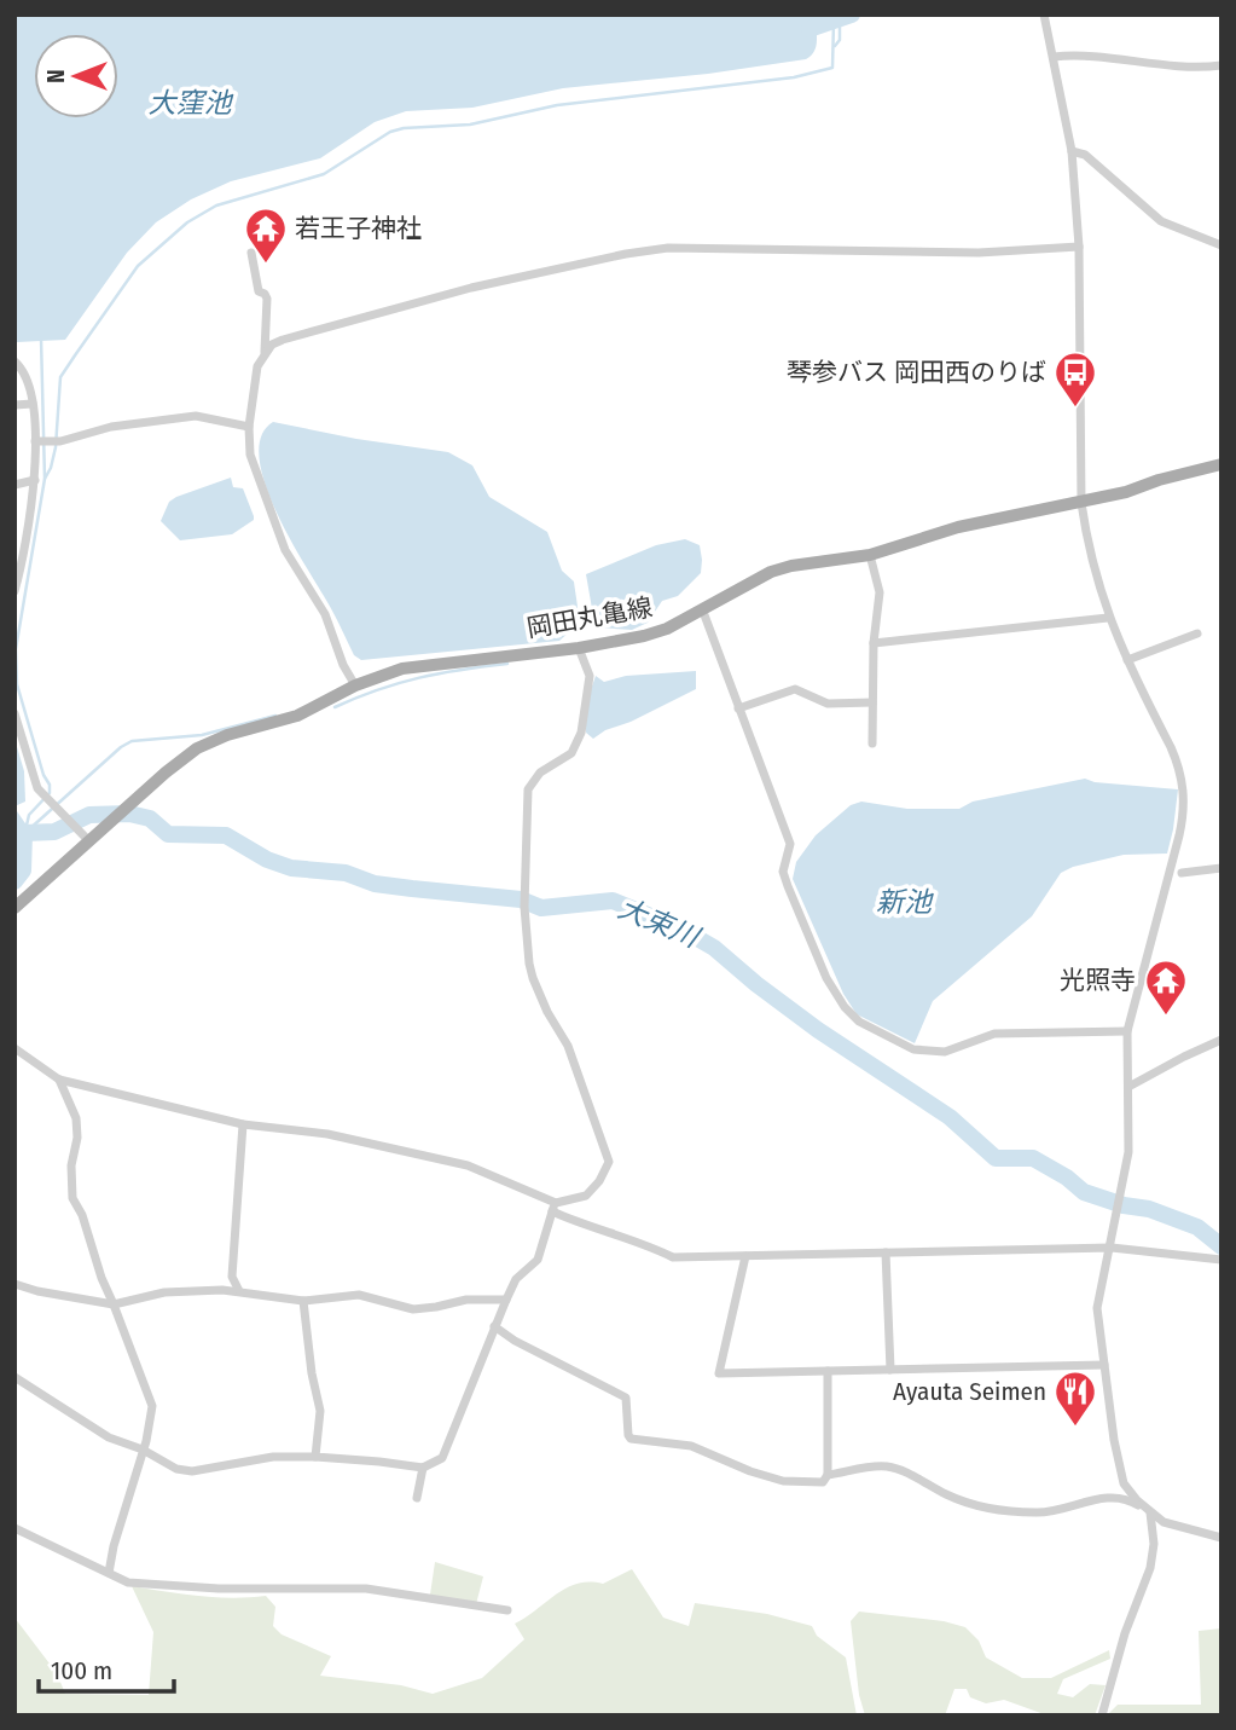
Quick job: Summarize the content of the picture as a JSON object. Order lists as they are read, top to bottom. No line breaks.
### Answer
{"streets":{"main road":["岡田丸亀線"]},"water":["大窪池","新池","大束川"],"places":{"temple":["若王子神社","光照寺"],"bus stop":["琴参バス 岡田西のりば"],"restaurant":["Ayauta Seimen"]},"scale_bar":"100 m","north":"left"}
